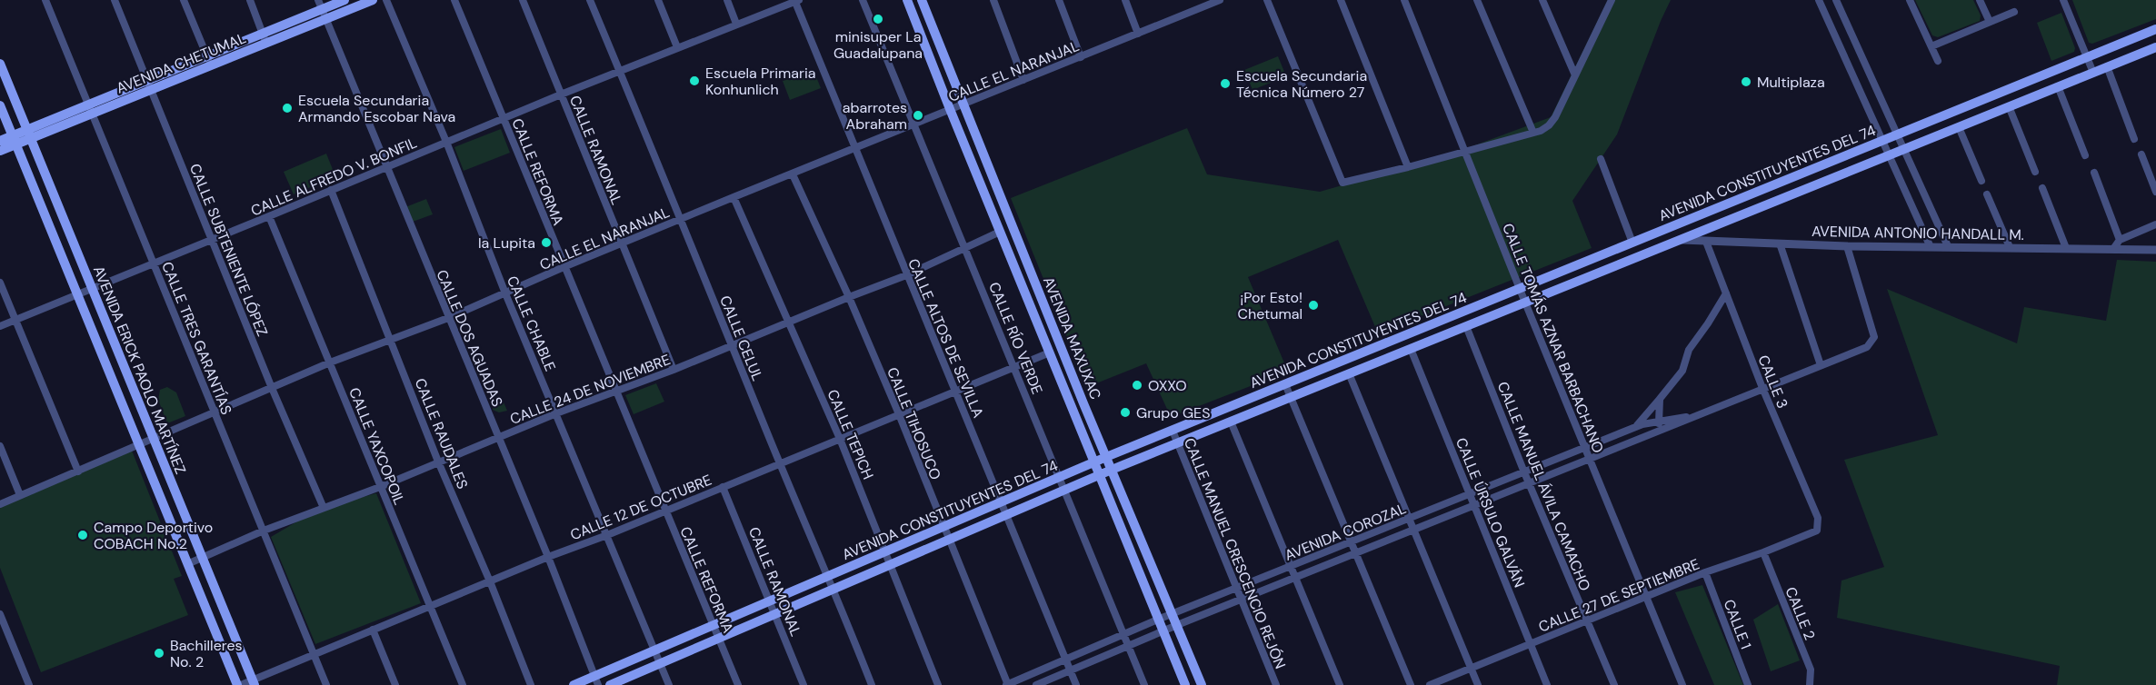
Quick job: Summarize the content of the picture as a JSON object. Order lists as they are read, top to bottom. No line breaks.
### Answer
{"streets":{"main road":["AVENIDA CHETUMAL","AVENIDA CONSTITUYENTES DEL 74","AVENIDA MAXUXAC","AVENIDA ERICK PAOLO MARTÍNEZ"],"street":["CALLE EL NARANJAL","CALLE RAMONAL","CALLE REFORMA","CALLE ALFREDO V. BONFIL","AVENIDA ANTONIO HANDALL M.","CALLE SUBTENIENTE LÓPEZ","CALLE CHABLE","CALLE TRES GARANTÍAS","CALLE DOS AGUADAS","CALLE CELUL","CALLE ALTOS DE SEVILLA","CALLE RÍO VERDE","CALLE TOMÁS AZNAR BARBACHANO","CALLE 3","CALLE 24 DE NOVIEMBRE","CALLE TIHOSUCO","CALLE RAUDALES","CALLE TEPICH","CALLE YAXCOPOIL","CALLE MANUEL ÁVILA CAMACHO","CALLE 12 DE OCTUBRE","CALLE ÚRSULO GALVÁN","AVENIDA COROZAL","CALLE MANUEL CRESCENCIO REJÓN","CALLE 27 DE SEPTIEMBRE","CALLE 2","CALLE 1"]},"crossings":[["AVENIDA CHETUMAL","CALLE SUBTENIENTE LÓPEZ"],["AVENIDA CHETUMAL","CALLE TRES GARANTÍAS"],["AVENIDA CHETUMAL","CALLE DOS AGUADAS"],["AVENIDA CHETUMAL","AVENIDA ERICK PAOLO MARTÍNEZ"],["CALLE EL NARANJAL","CALLE RAMONAL"],["CALLE EL NARANJAL","CALLE REFORMA"],["CALLE EL NARANJAL","CALLE SUBTENIENTE LÓPEZ"],["CALLE EL NARANJAL","CALLE CHABLE"],["CALLE EL NARANJAL","CALLE TRES GARANTÍAS"],["CALLE EL NARANJAL","CALLE DOS AGUADAS"],["CALLE EL NARANJAL","CALLE CELUL"],["CALLE EL NARANJAL","CALLE ALTOS DE SEVILLA"],["CALLE EL NARANJAL","CALLE RÍO VERDE"],["CALLE EL NARANJAL","AVENIDA MAXUXAC"],["CALLE EL NARANJAL","AVENIDA ERICK PAOLO MARTÍNEZ"],["CALLE EL NARANJAL","CALLE TIHOSUCO"],["CALLE EL NARANJAL","CALLE RAUDALES"],["CALLE EL NARANJAL","CALLE TEPICH"],["CALLE EL NARANJAL","CALLE YAXCOPOIL"],["CALLE RAMONAL","AVENIDA CONSTITUYENTES DEL 74"],["CALLE RAMONAL","CALLE ALFREDO V. BONFIL"],["CALLE RAMONAL","CALLE 24 DE NOVIEMBRE"],["CALLE RAMONAL","CALLE 12 DE OCTUBRE"],["CALLE REFORMA","AVENIDA CONSTITUYENTES DEL 74"],["CALLE REFORMA","CALLE ALFREDO V. BONFIL"],["CALLE REFORMA","CALLE 24 DE NOVIEMBRE"],["CALLE REFORMA","CALLE 12 DE OCTUBRE"],["AVENIDA CONSTITUYENTES DEL 74","AVENIDA ANTONIO HANDALL M."],["AVENIDA CONSTITUYENTES DEL 74","CALLE CHABLE"],["AVENIDA CONSTITUYENTES DEL 74","CALLE DOS AGUADAS"],["AVENIDA CONSTITUYENTES DEL 74","CALLE CELUL"],["AVENIDA CONSTITUYENTES DEL 74","CALLE ALTOS DE SEVILLA"],["AVENIDA CONSTITUYENTES DEL 74","CALLE RÍO VERDE"],["AVENIDA CONSTITUYENTES DEL 74","AVENIDA MAXUXAC"],["AVENIDA CONSTITUYENTES DEL 74","CALLE TOMÁS AZNAR BARBACHANO"],["AVENIDA CONSTITUYENTES DEL 74","CALLE TIHOSUCO"],["AVENIDA CONSTITUYENTES DEL 74","CALLE TEPICH"],["AVENIDA CONSTITUYENTES DEL 74","CALLE MANUEL ÁVILA CAMACHO"],["AVENIDA CONSTITUYENTES DEL 74","CALLE ÚRSULO GALVÁN"],["AVENIDA CONSTITUYENTES DEL 74","CALLE MANUEL CRESCENCIO REJÓN"],["CALLE ALFREDO V. BONFIL","CALLE SUBTENIENTE LÓPEZ"],["CALLE ALFREDO V. BONFIL","CALLE CHABLE"],["CALLE ALFREDO V. BONFIL","CALLE TRES GARANTÍAS"],["CALLE ALFREDO V. BONFIL","CALLE DOS AGUADAS"],["CALLE ALFREDO V. BONFIL","CALLE CELUL"],["CALLE ALFREDO V. BONFIL","CALLE ALTOS DE SEVILLA"],["CALLE ALFREDO V. BONFIL","AVENIDA ERICK PAOLO MARTÍNEZ"],["CALLE ALFREDO V. BONFIL","CALLE RAUDALES"],["CALLE ALFREDO V. BONFIL","CALLE YAXCOPOIL"],["AVENIDA ANTONIO HANDALL M.","CALLE 3"],["AVENIDA ANTONIO HANDALL M.","AVENIDA COROZAL"],["CALLE SUBTENIENTE LÓPEZ","CALLE 24 DE NOVIEMBRE"],["CALLE CHABLE","CALLE 24 DE NOVIEMBRE"],["CALLE CHABLE","CALLE 12 DE OCTUBRE"],["CALLE TRES GARANTÍAS","CALLE 24 DE NOVIEMBRE"],["CALLE TRES GARANTÍAS","CALLE 12 DE OCTUBRE"],["CALLE DOS AGUADAS","CALLE 24 DE NOVIEMBRE"],["CALLE DOS AGUADAS","CALLE 12 DE OCTUBRE"],["CALLE CELUL","CALLE 24 DE NOVIEMBRE"],["CALLE CELUL","CALLE 12 DE OCTUBRE"],["CALLE ALTOS DE SEVILLA","CALLE 24 DE NOVIEMBRE"],["CALLE ALTOS DE SEVILLA","CALLE 12 DE OCTUBRE"],["CALLE ALTOS DE SEVILLA","AVENIDA COROZAL"],["CALLE RÍO VERDE","CALLE 24 DE NOVIEMBRE"],["CALLE RÍO VERDE","CALLE 12 DE OCTUBRE"],["CALLE RÍO VERDE","AVENIDA COROZAL"],["AVENIDA MAXUXAC","CALLE 24 DE NOVIEMBRE"],["AVENIDA MAXUXAC","CALLE 12 DE OCTUBRE"],["AVENIDA MAXUXAC","AVENIDA COROZAL"],["CALLE TOMÁS AZNAR BARBACHANO","AVENIDA COROZAL"],["CALLE TOMÁS AZNAR BARBACHANO","CALLE 27 DE SEPTIEMBRE"],["AVENIDA ERICK PAOLO MARTÍNEZ","CALLE 24 DE NOVIEMBRE"],["AVENIDA ERICK PAOLO MARTÍNEZ","CALLE 12 DE OCTUBRE"],["CALLE 3","AVENIDA COROZAL"],["CALLE 3","CALLE 27 DE SEPTIEMBRE"],["CALLE 24 DE NOVIEMBRE","CALLE TIHOSUCO"],["CALLE 24 DE NOVIEMBRE","CALLE RAUDALES"],["CALLE 24 DE NOVIEMBRE","CALLE TEPICH"],["CALLE 24 DE NOVIEMBRE","CALLE YAXCOPOIL"],["CALLE TIHOSUCO","CALLE 12 DE OCTUBRE"],["CALLE TIHOSUCO","AVENIDA COROZAL"],["CALLE RAUDALES","CALLE 12 DE OCTUBRE"],["CALLE TEPICH","CALLE 12 DE OCTUBRE"],["CALLE YAXCOPOIL","CALLE 12 DE OCTUBRE"],["CALLE MANUEL ÁVILA CAMACHO","AVENIDA COROZAL"],["CALLE MANUEL ÁVILA CAMACHO","CALLE 27 DE SEPTIEMBRE"],["CALLE ÚRSULO GALVÁN","AVENIDA COROZAL"],["CALLE ÚRSULO GALVÁN","CALLE 27 DE SEPTIEMBRE"],["AVENIDA COROZAL","CALLE MANUEL CRESCENCIO REJÓN"],["CALLE 27 DE SEPTIEMBRE","CALLE 2"],["CALLE 27 DE SEPTIEMBRE","CALLE 1"]],"places":["minisuper La Guadalupana","Escuela Primaria Konhunlich","Multiplaza","Escuela Secundaria Técnica Número 27","Escuela Secundaria Armando Escobar Nava","abarrotes Abraham","la Lupita","¡Por Esto! Chetumal","OXXO","Grupo GES","Campo Deportivo COBACH No.2","Bachilleres No. 2"]}
